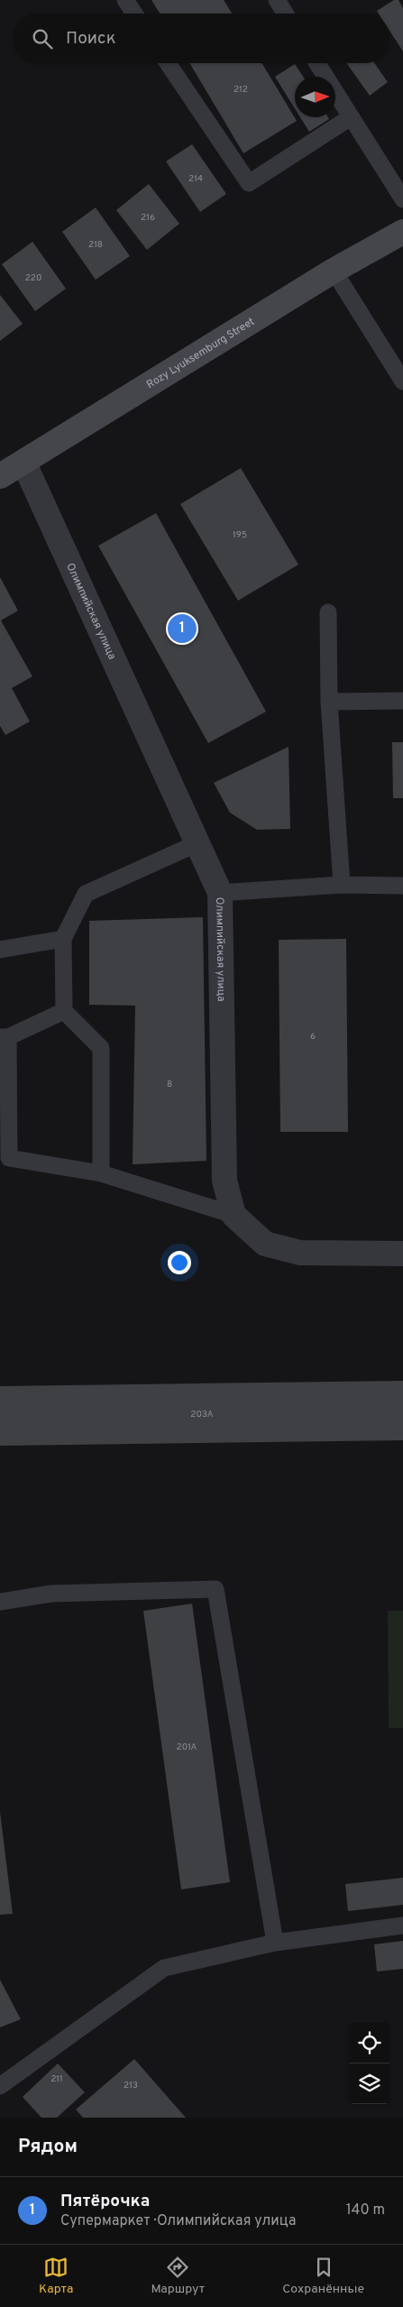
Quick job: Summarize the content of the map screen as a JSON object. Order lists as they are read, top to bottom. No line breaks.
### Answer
{"streets":{"street":["Rozy Lyuksemburg Street","Олимпийская улица"]},"crossings":[["Rozy Lyuksemburg Street","Олимпийская улица"]],"house_numbers":["212","214","216","218","220","195","6","8","203А","201А","211","213"],"north":"right","page":{"search":"Поиск","pins":"1","heading":"Рядом","list":[{"mark":"1","name":"Пятёрочка","note":"Супермаркет · Олимпийская улица","value":"140 m"}],"nav":["Карта","Маршрут","Сохранённые"]}}
